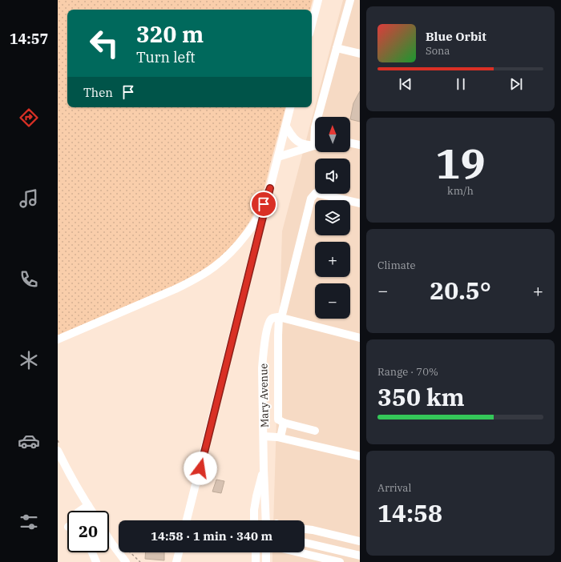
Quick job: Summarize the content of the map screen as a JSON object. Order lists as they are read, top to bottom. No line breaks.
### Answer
{"streets":{"street":["Mary Avenue"]},"north":"top","page":{"tabs":"14:57","turn":["320 m","Turn left"],"song":["Blue Orbit","Sona"],"then":"Then","map_buttons":["+","−"],"tile":[["19","km/h"],"Climate",["Range · 70%","350 km"],["Arrival","14:58"]],"heat":["−","20.5°","+"],"limit":"20","trip":"14:58 · 1 min · 340 m"}}
